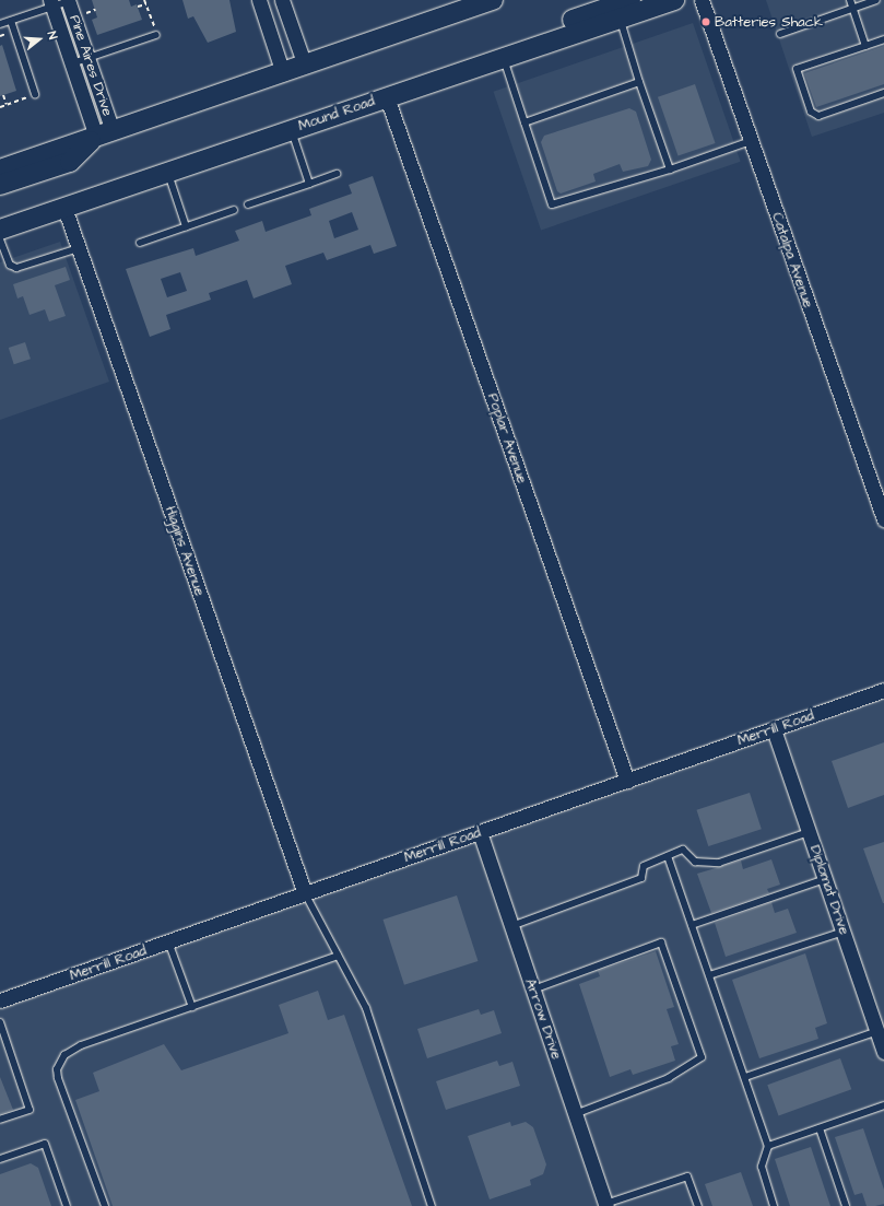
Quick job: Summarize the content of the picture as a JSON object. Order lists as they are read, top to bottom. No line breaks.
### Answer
{"streets":{"main road":["Mound Road"],"street":["Pine Aires Drive","Catalpa Avenue","Poplar Avenue","Higgins Avenue","Merrill Road","Diplomat Drive","Arrow Drive"]},"crossings":[["Mound Road","Poplar Avenue"],["Mound Road","Higgins Avenue"],["Poplar Avenue","Merrill Road"],["Higgins Avenue","Merrill Road"],["Merrill Road","Diplomat Drive"],["Merrill Road","Arrow Drive"]],"places":["Batteries Shack"],"north":"right"}
